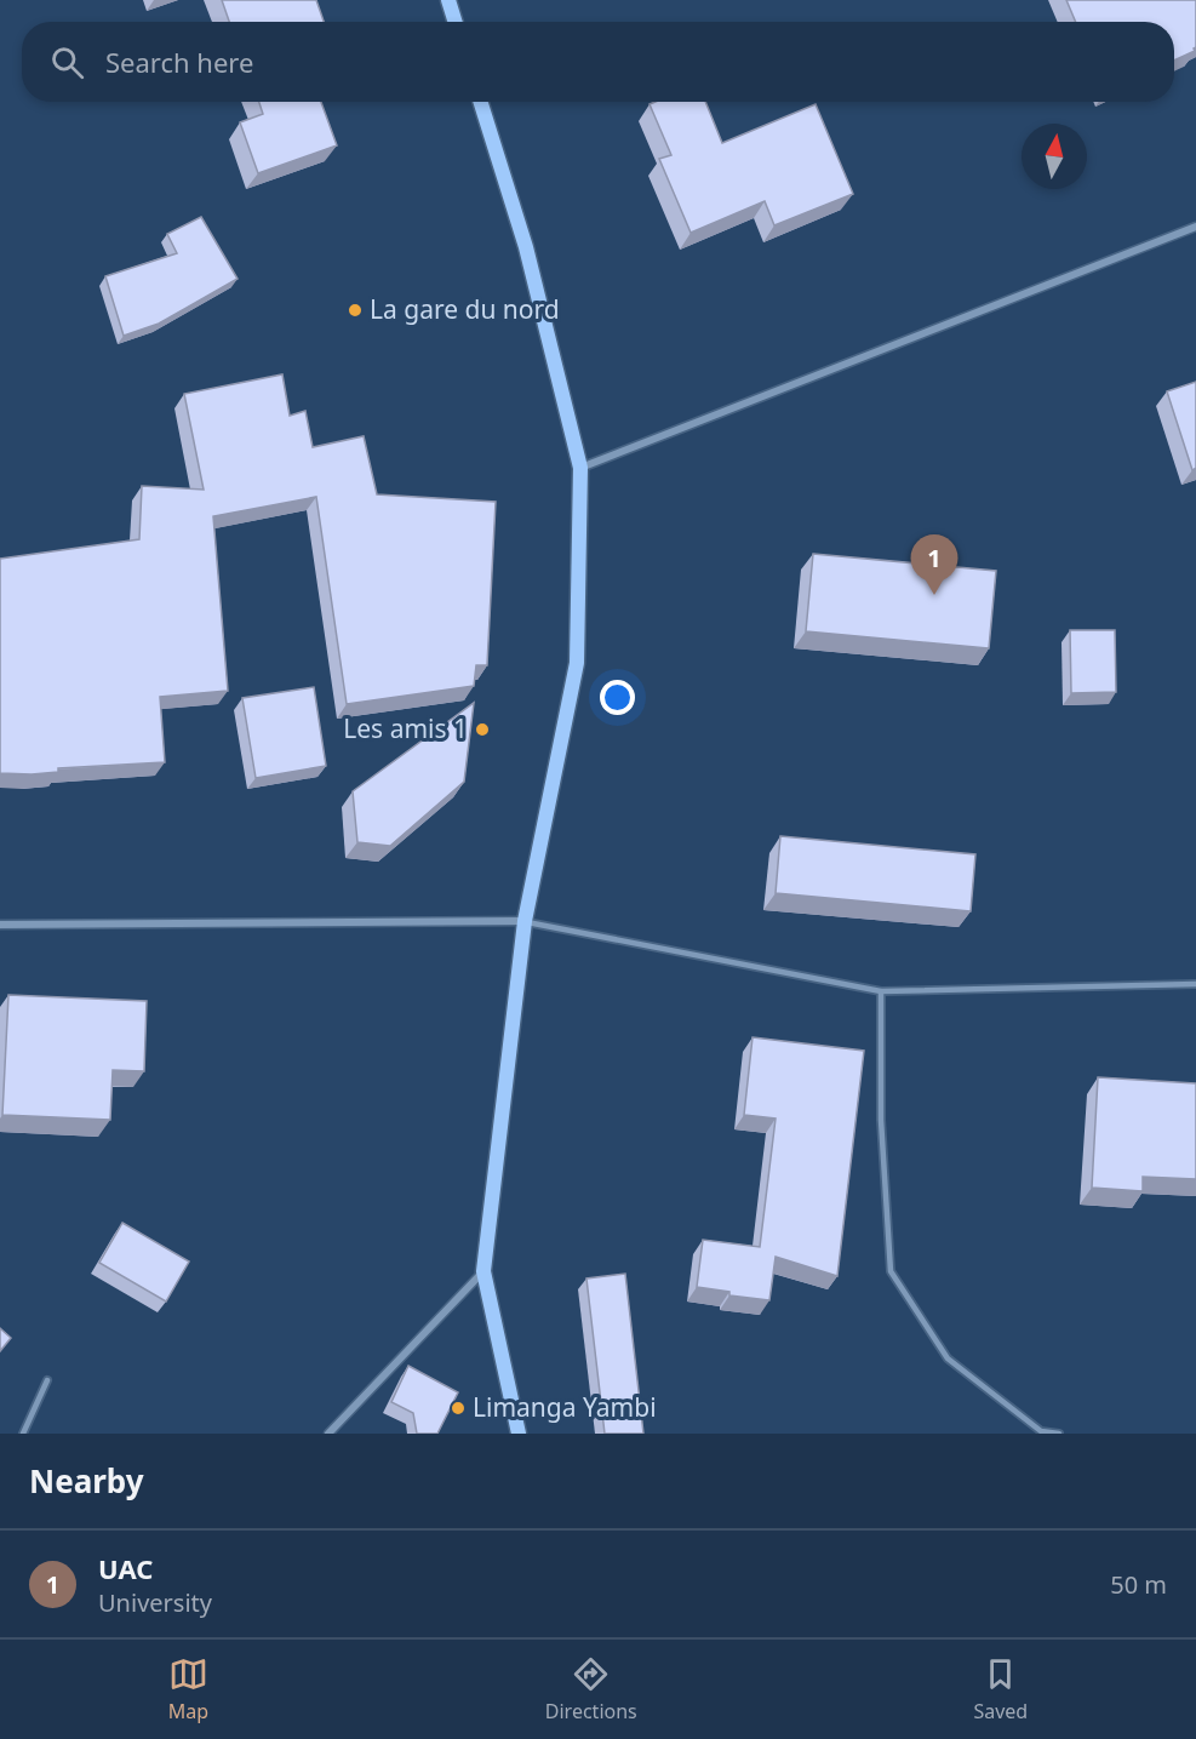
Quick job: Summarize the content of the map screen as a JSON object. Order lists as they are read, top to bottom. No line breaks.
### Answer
{"places":["La gare du nord","Les amis 1","Limanga Yambi"],"north":"top","page":{"search":"Search here","pins":"1","heading":"Nearby","list":[{"mark":"1","name":"UAC","note":"University","value":"50 m"}],"nav":["Map","Directions","Saved"]}}
